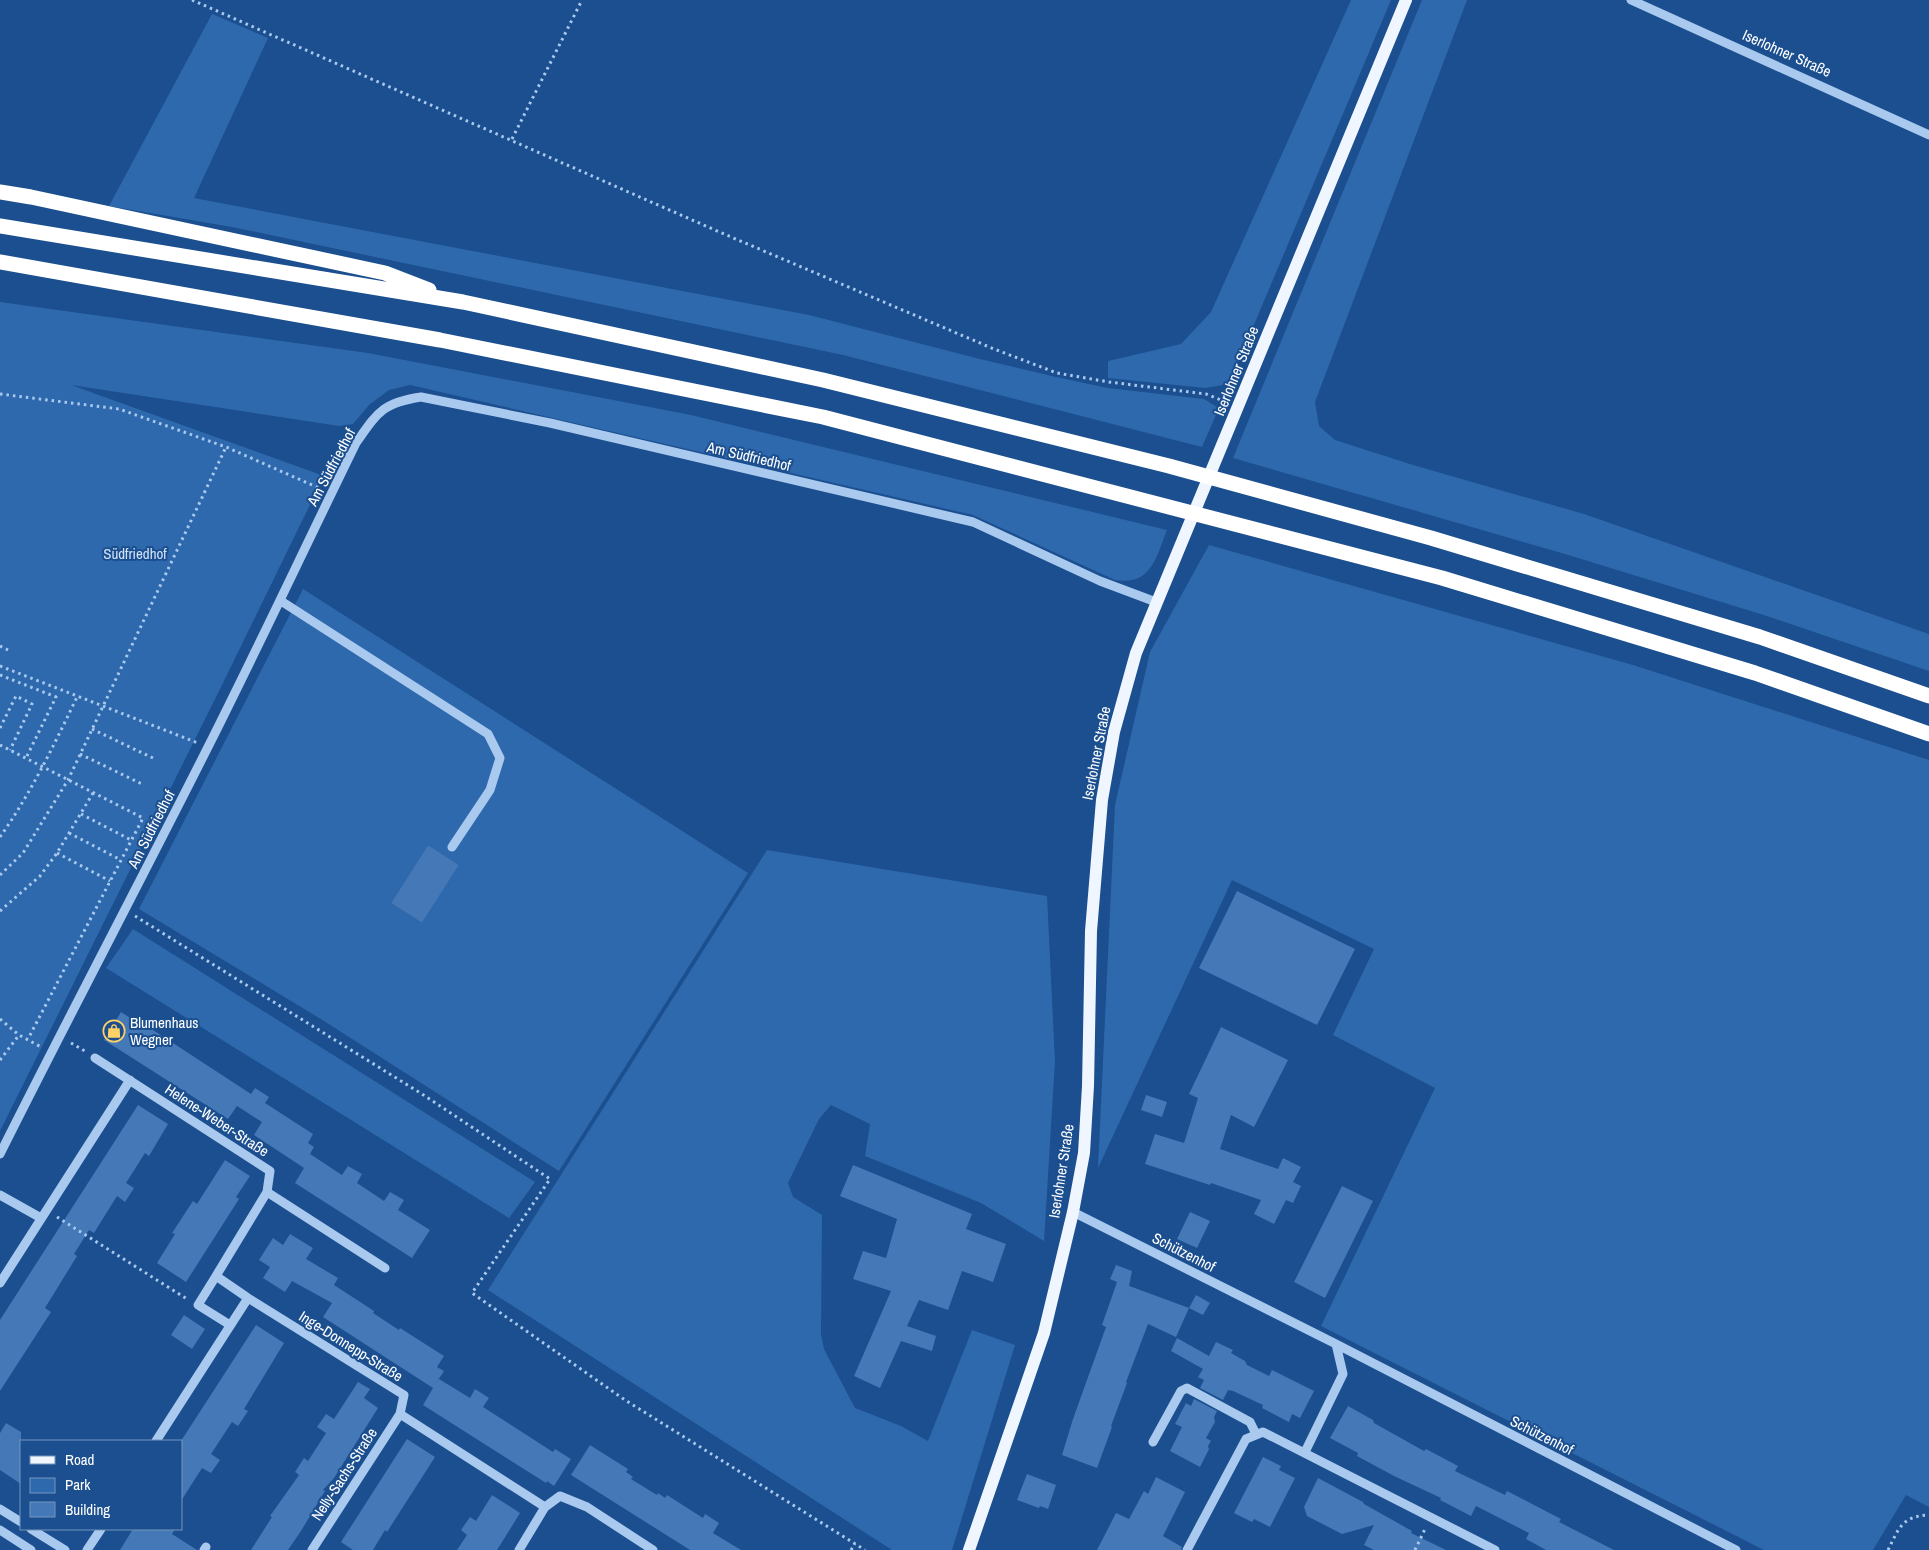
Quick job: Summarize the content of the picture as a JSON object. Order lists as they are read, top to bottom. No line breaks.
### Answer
{"streets":{"main road":["Iserlohner Straße"],"street":["Am Südfriedhof","Helene-Weber-Straße","Schützenhof","Inge-Donnepp-Straße","Nelly-Sachs-Straße"]},"crossings":[["Iserlohner Straße","Am Südfriedhof"],["Iserlohner Straße","Schützenhof"],["Inge-Donnepp-Straße","Nelly-Sachs-Straße"]],"parks":["Südfriedhof"],"places":{"shop":["Blumenhaus Wegner"]},"legend":["Road","Park","Building"]}
